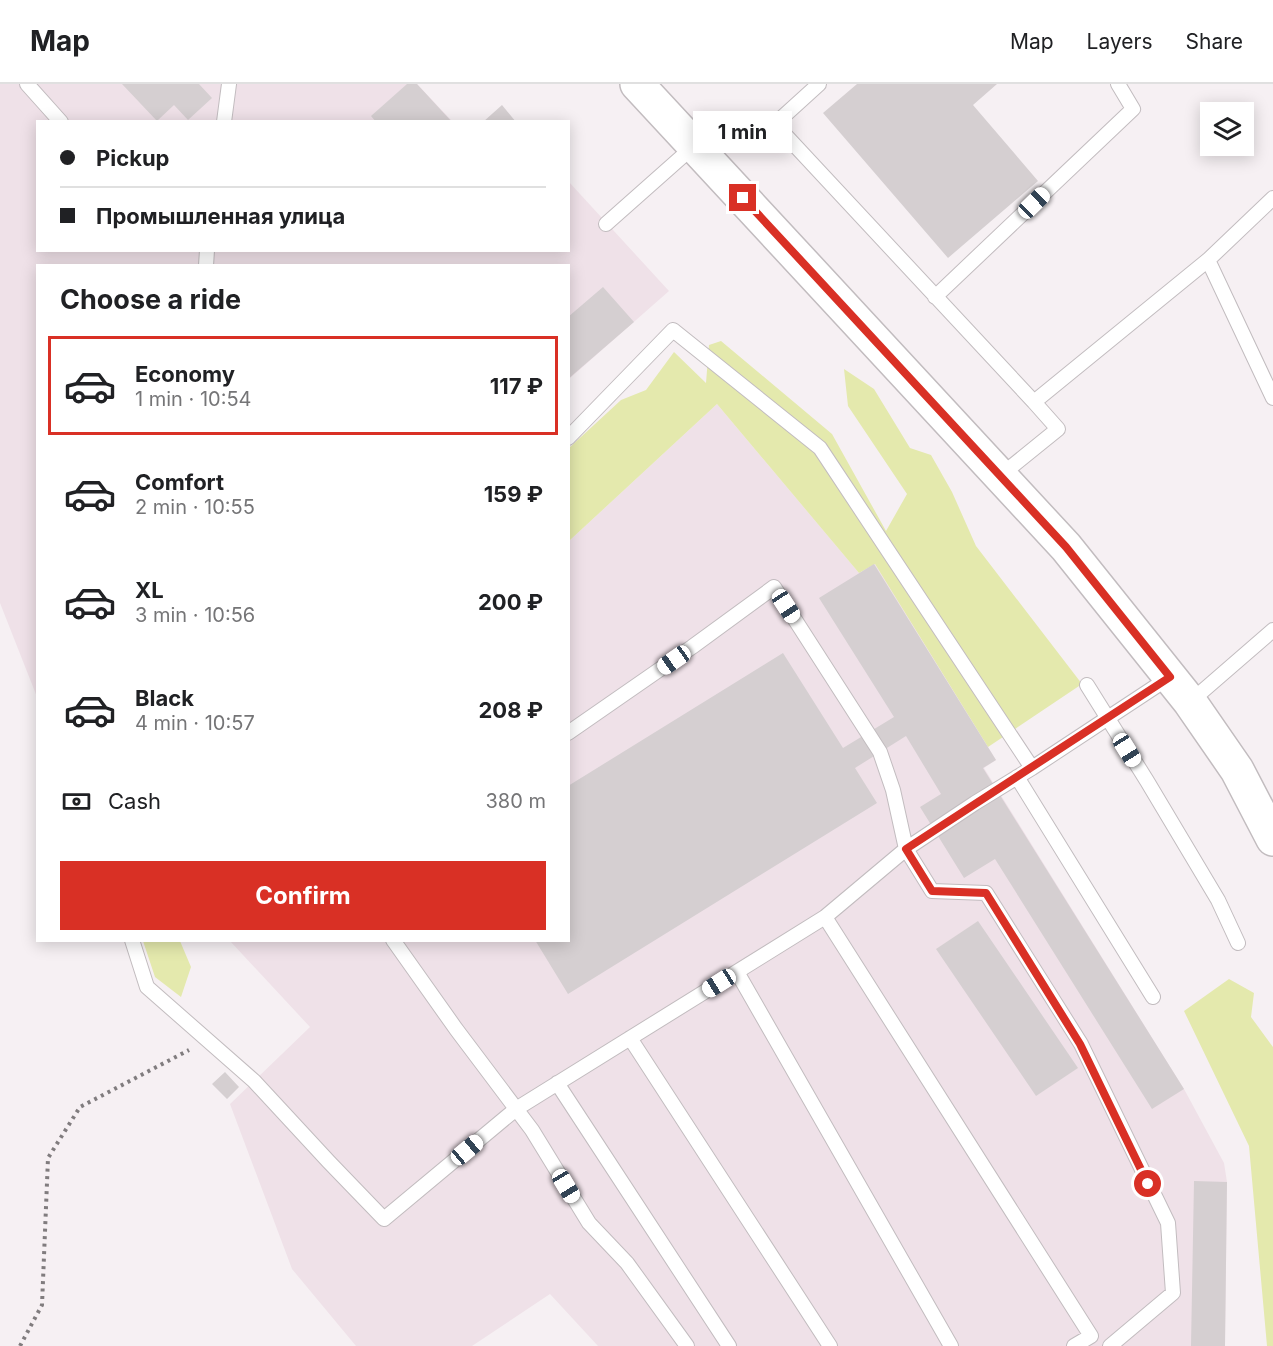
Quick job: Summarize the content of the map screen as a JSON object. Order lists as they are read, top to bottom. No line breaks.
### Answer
{"page":{"header":"Map","nav":["Map","Layers","Share"],"bubble":"1 min","banner":["Pickup","Промышленная улица"],"heading":"Choose a ride","list":[{"name":"Economy","note":"1 min · 10:54","value":"117 ₽"},{"name":"Comfort","note":"2 min · 10:55","value":"159 ₽"},{"name":"XL","note":"3 min · 10:56","value":"200 ₽"},{"name":"Black","note":"4 min · 10:57","value":"208 ₽"}],"pay":["Cash","380 m"],"buttons":"Confirm"}}
